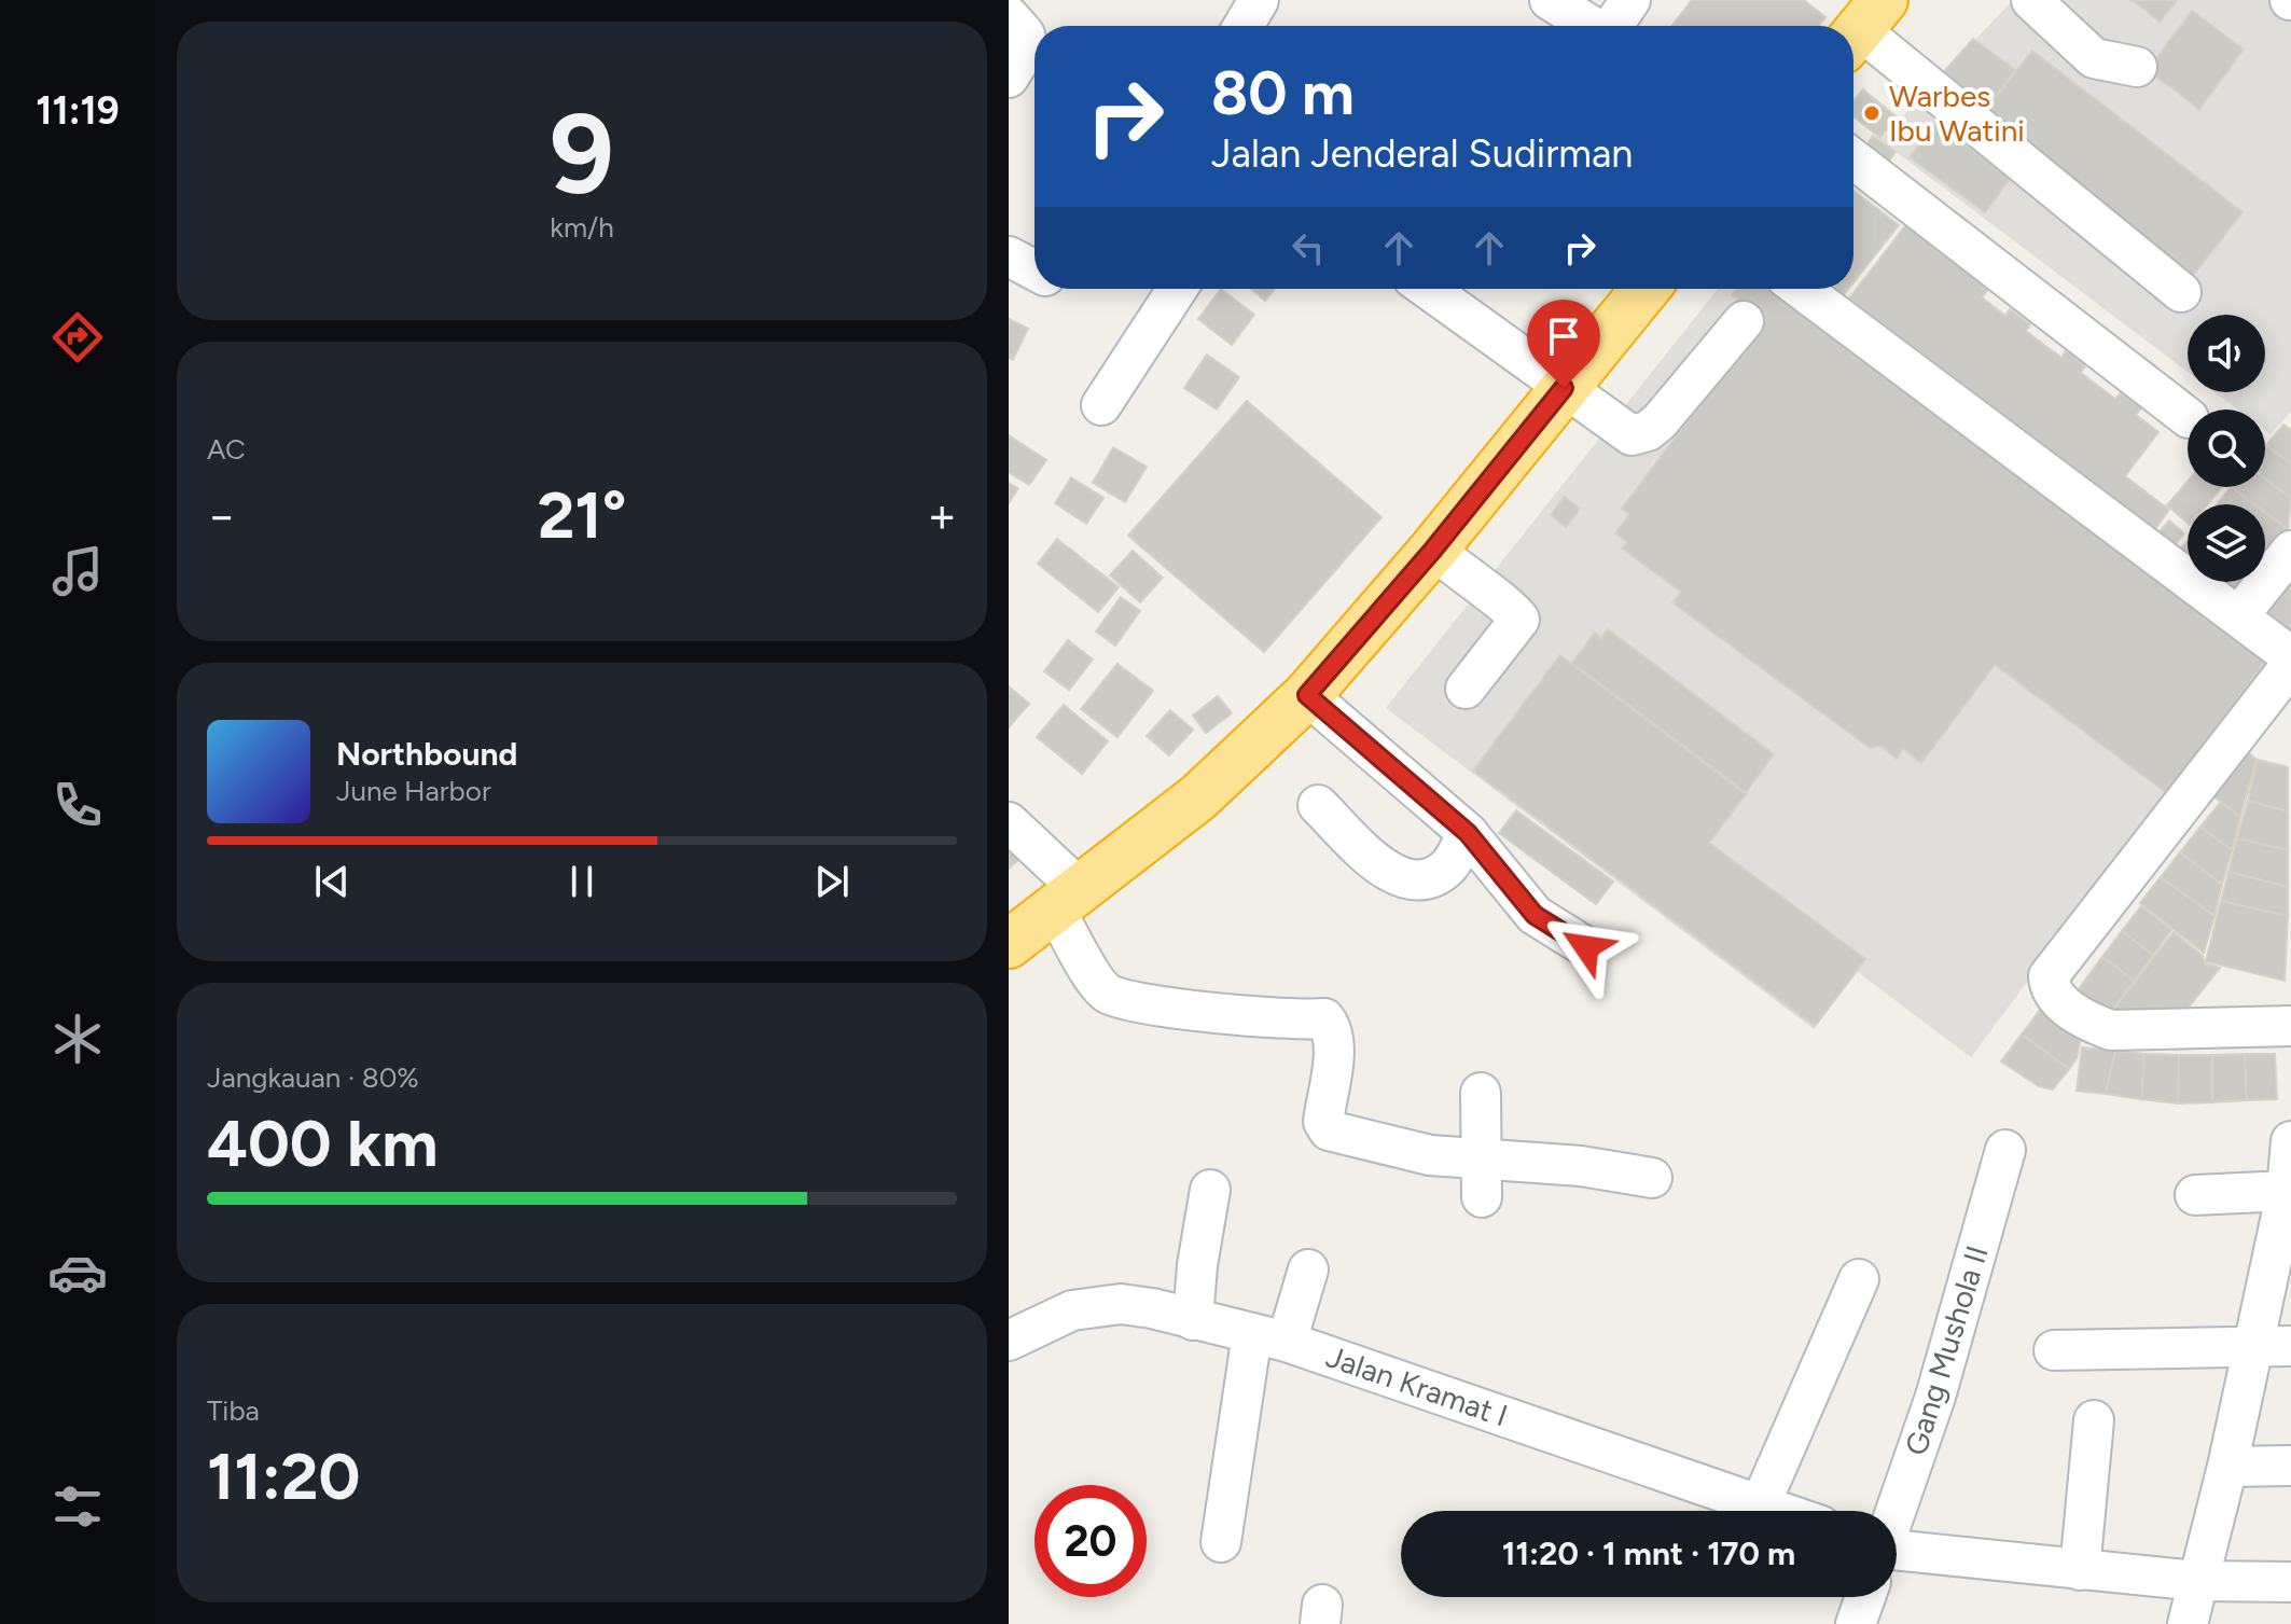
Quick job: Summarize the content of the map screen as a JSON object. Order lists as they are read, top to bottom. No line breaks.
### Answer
{"streets":{"street":["Gang Mushola II","Jalan Kramat I"]},"places":["Warbes Ibu Watini"],"page":{"tabs":"11:19","tile":[["9","km/h"],"AC",["Jangkauan · 80%","400 km"],["Tiba","11:20"]],"turn":["80 m","Jalan Jenderal Sudirman"],"heat":["−","21°","+"],"song":["Northbound","June Harbor"],"limit":"20","trip":"11:20 · 1 mnt · 170 m"}}
